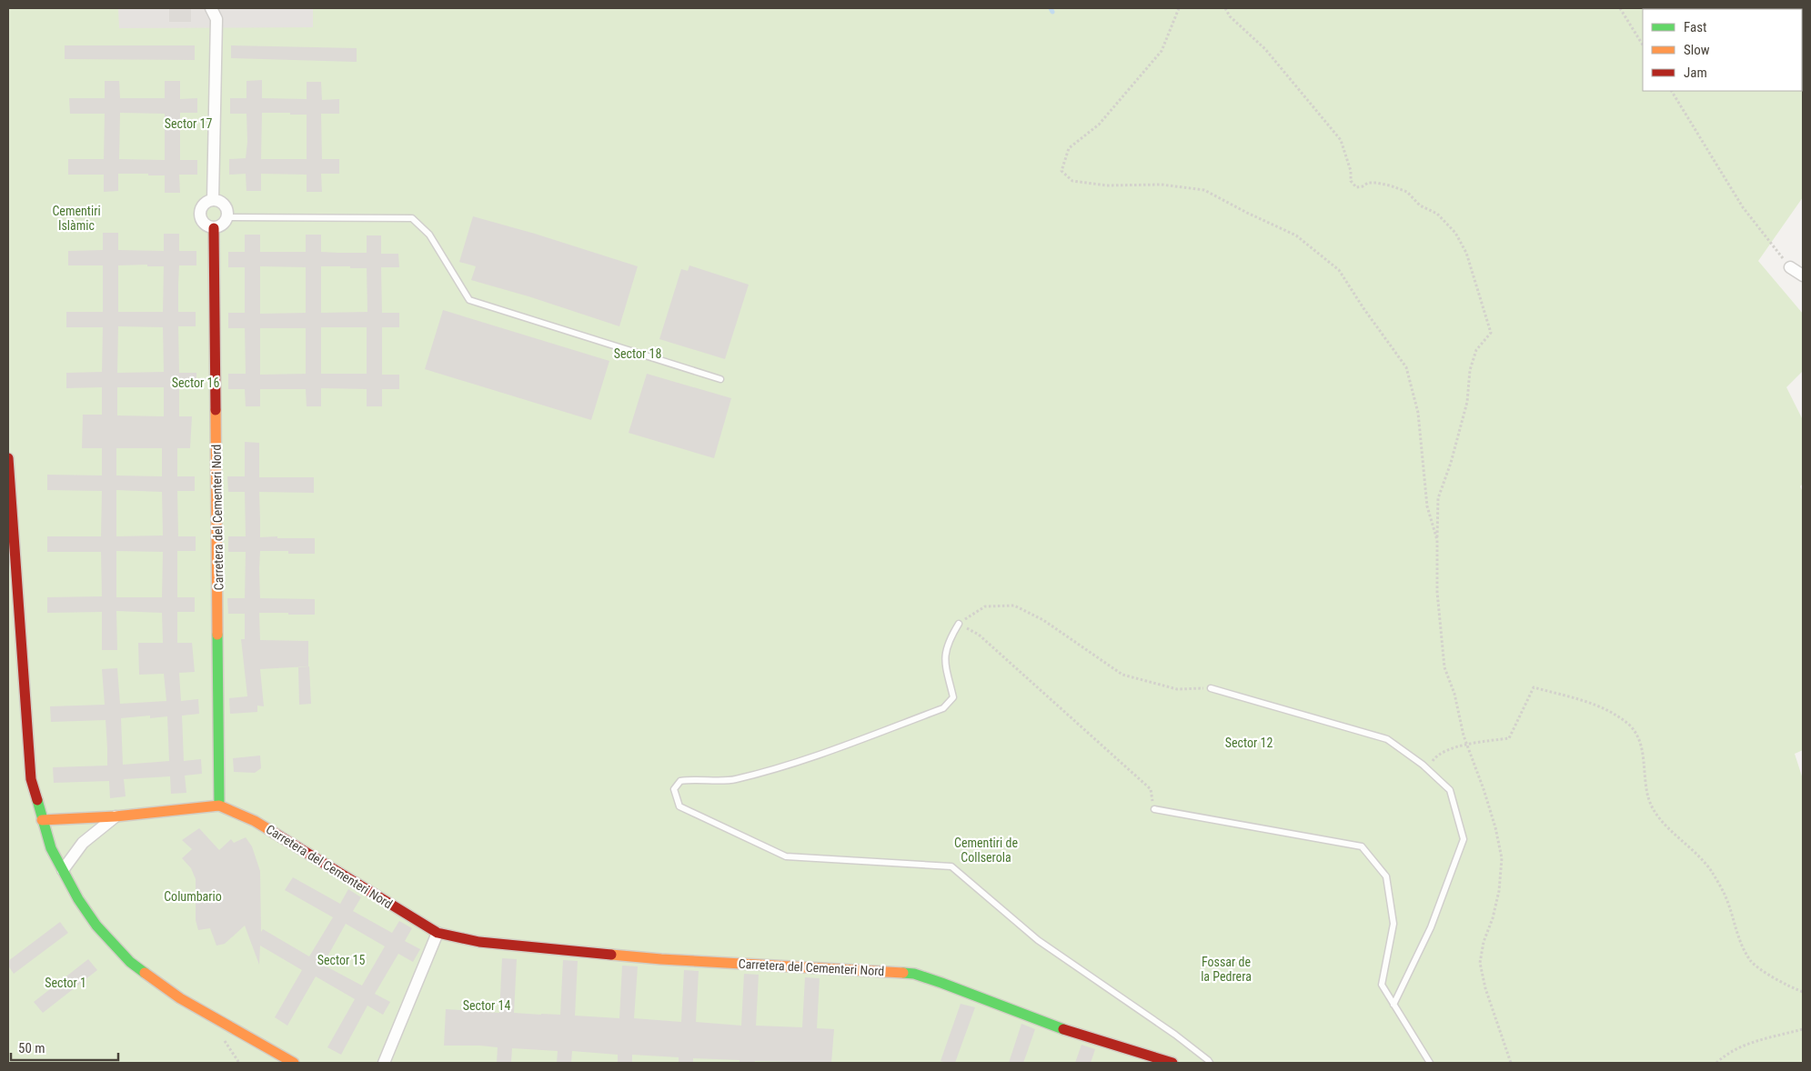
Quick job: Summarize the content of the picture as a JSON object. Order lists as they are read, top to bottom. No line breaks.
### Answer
{"streets":{"street":["Carretera del Cementeri Nord"]},"parks":["Sector 17","Cementiri Islàmic","Sector 18","Sector 16","Sector 12","Cementiri de Collserola","Columbario","Sector 15","Fossar de la Pedrera","Sector 1","Sector 14"],"legend":["Fast","Slow","Jam"],"scale_bar":"50 m"}
